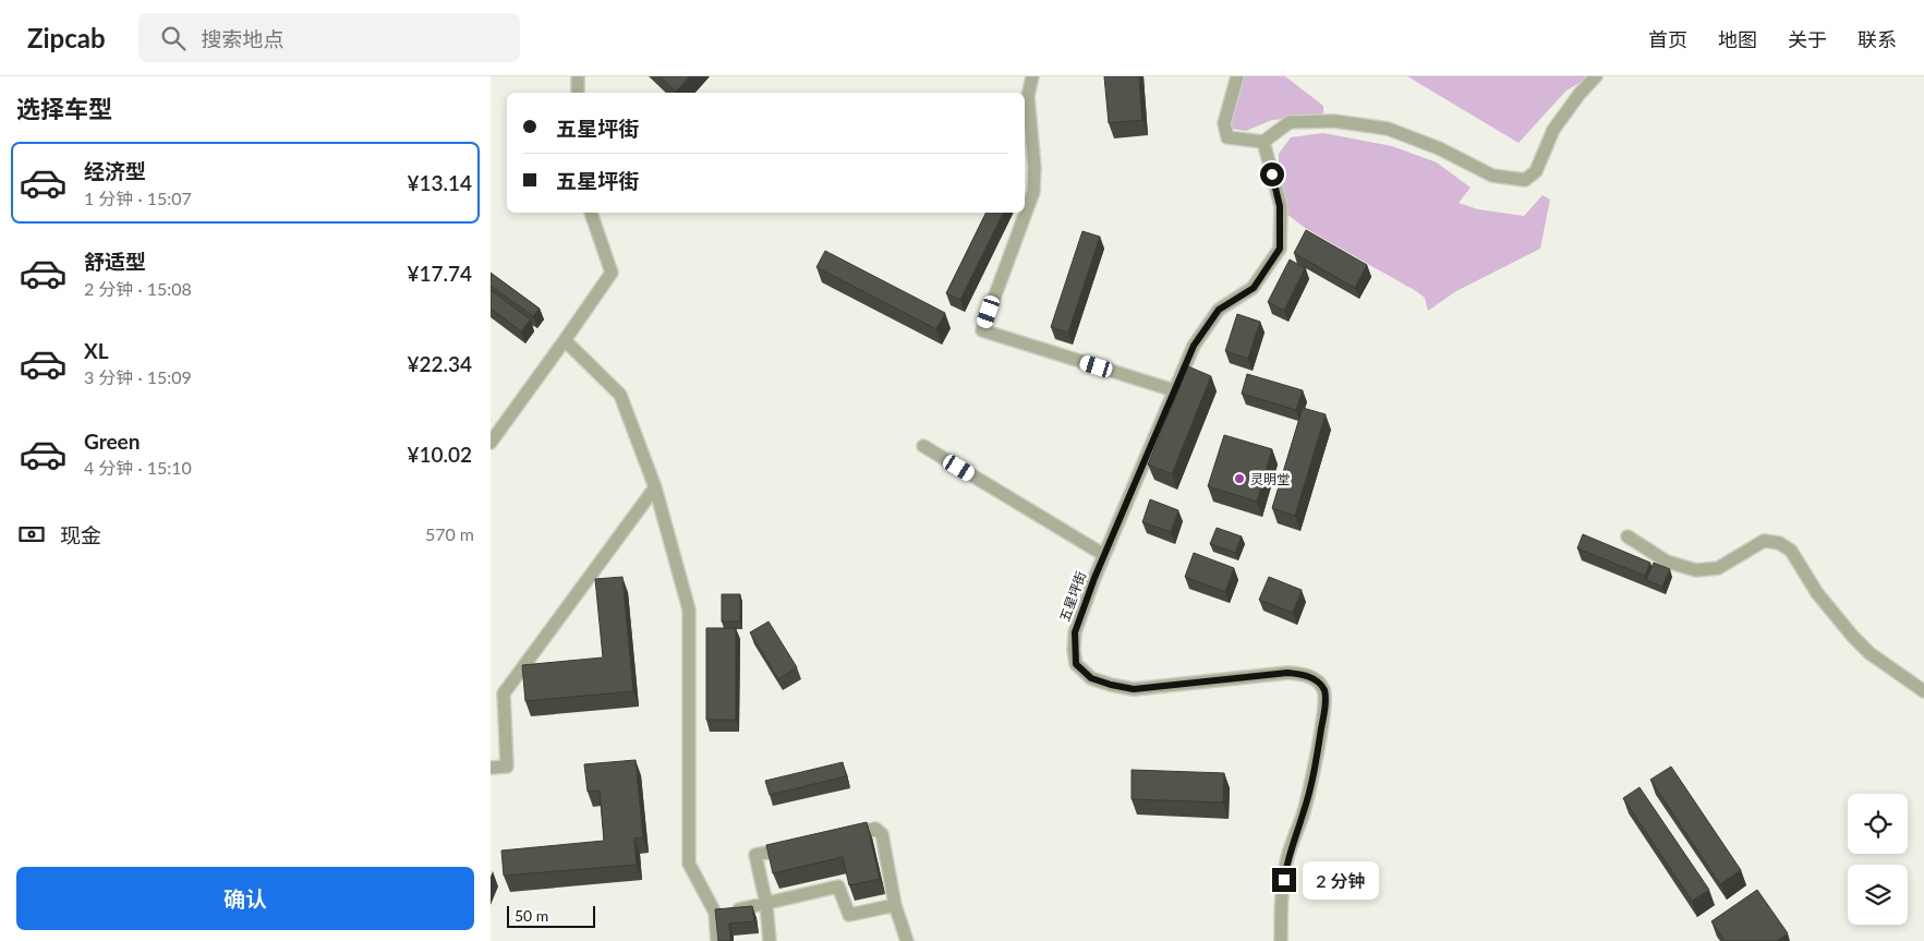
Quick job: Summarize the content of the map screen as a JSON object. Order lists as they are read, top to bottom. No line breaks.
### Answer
{"streets":{"street":["五星坪街"]},"places":["灵明堂"],"scale_bar":"50 m","page":{"header":"Zipcab","search":"搜索地点","nav":["首页","地图","关于","联系"],"heading":"选择车型","banner":["五星坪街","五星坪街"],"list":[{"name":"经济型","note":"1 分钟 · 15:07","value":"¥13.14"},{"name":"舒适型","note":"2 分钟 · 15:08","value":"¥17.74"},{"name":"XL","note":"3 分钟 · 15:09","value":"¥22.34"},{"name":"Green","note":"4 分钟 · 15:10","value":"¥10.02"}],"pay":["现金","570 m"],"buttons":"确认","bubble":"2 分钟","scale":"50 m"}}
